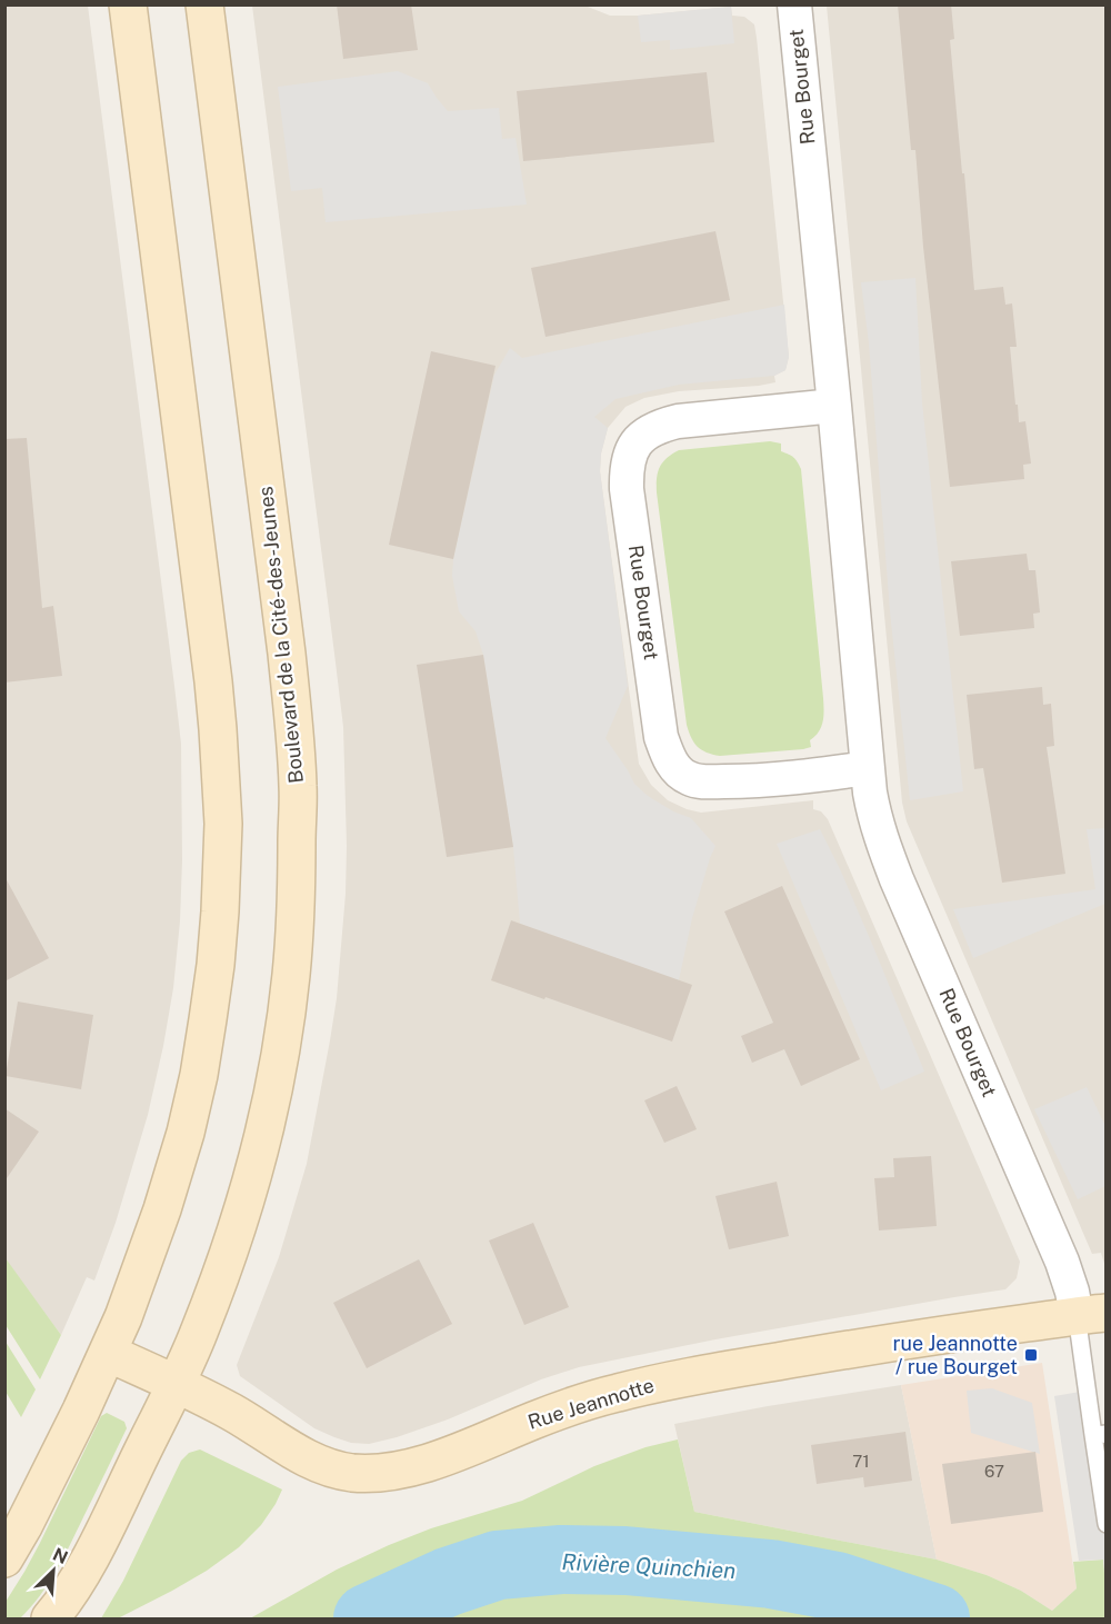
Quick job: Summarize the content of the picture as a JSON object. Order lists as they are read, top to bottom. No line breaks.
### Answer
{"streets":{"main road":["Boulevard de la Cité-des-Jeunes","Rue Jeannotte"],"street":["Rue Bourget"]},"crossings":[["Rue Bourget","Rue Jeannotte"],["Boulevard de la Cité-des-Jeunes","Rue Jeannotte"]],"water":["Rivière Quinchien"],"places":{"transit":["rue Jeannotte / rue Bourget"]},"house_numbers":["71","67"],"north":"top right"}
